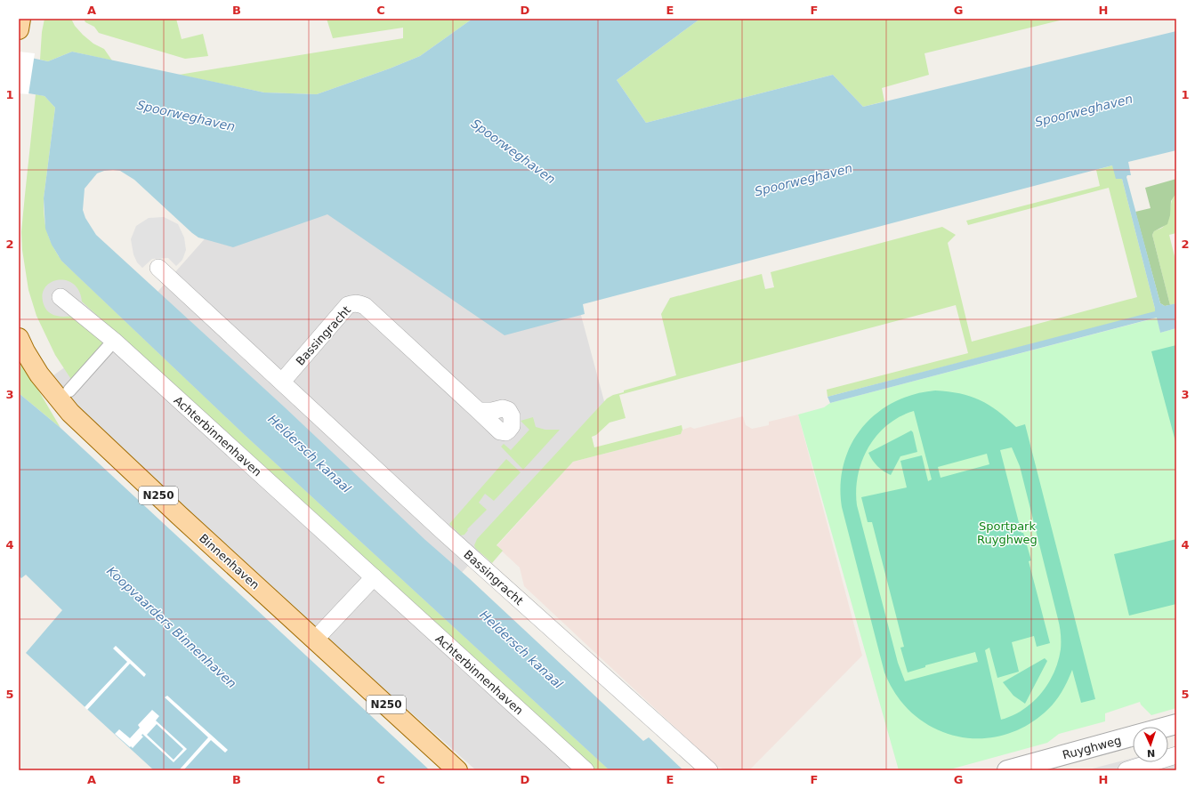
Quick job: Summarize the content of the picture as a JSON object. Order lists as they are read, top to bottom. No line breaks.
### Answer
{"streets":{"main road":["N250","Binnenhaven"],"street":["Bassingracht","Achterbinnenhaven","Ruyghweg"]},"water":["Spoorweghaven","Heldersch kanaal","Koopvaarders Binnenhaven"],"parks":["Sportpark Ruyghweg"],"north":"bottom","grid":{"columns":["A","B","C","D","E","F","G","H"],"rows":["1","2","3","4","5"]}}
